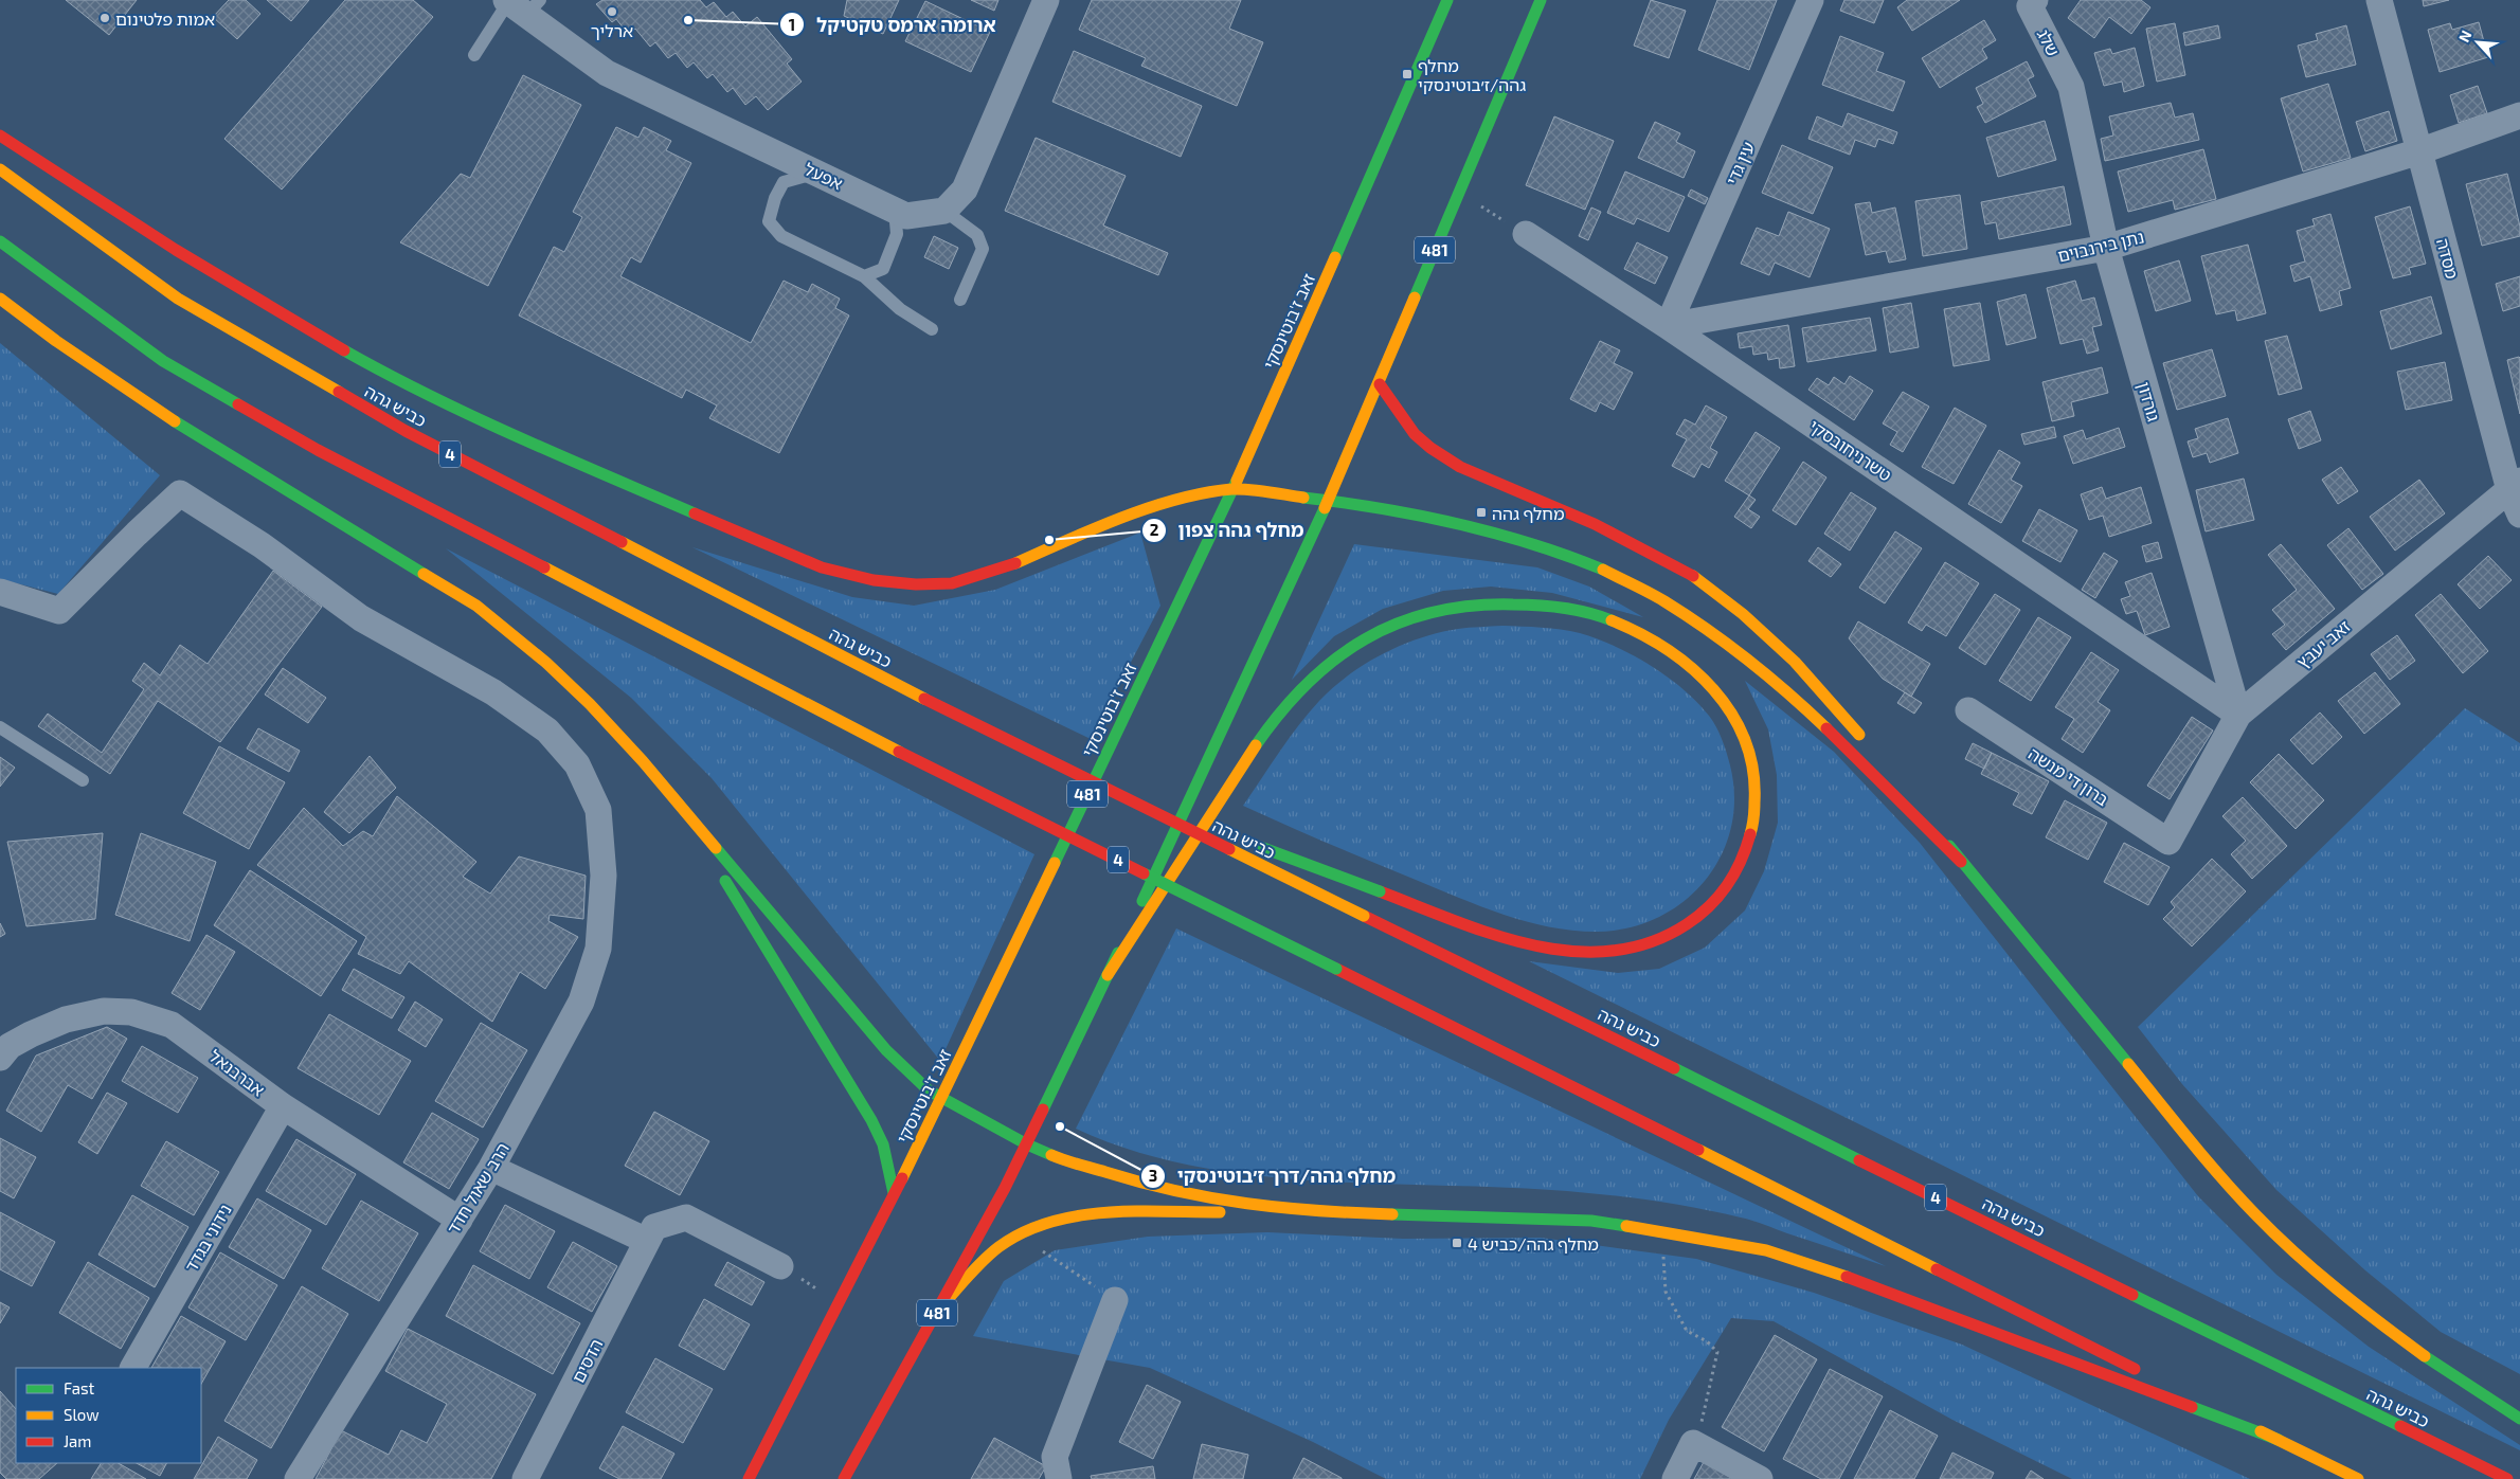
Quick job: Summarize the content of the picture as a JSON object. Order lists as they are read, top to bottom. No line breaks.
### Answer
{"streets":{"main road":["481","זאב ז'בוטינסקי","כביש גהה","4"],"street":["שלג","עין גדי","אפעל","נתן בירנבוים","מסדה","גורדון","טשרניחובסקי","זאב יעבץ","ברון די מנשה","אברבנאל","הרב שאול חדד","נידוני בגדד","הדסים"]},"crossings":[["שלג","גורדון"],["עין גדי","נתן בירנבוים"],["עין גדי","טשרניחובסקי"],["נתן בירנבוים","מסדה"],["נתן בירנבוים","גורדון"],["נתן בירנבוים","טשרניחובסקי"],["מסדה","זאב יעבץ"],["גורדון","טשרניחובסקי"],["גורדון","זאב יעבץ"],["טשרניחובסקי","זאב יעבץ"],["זאב יעבץ","ברון די מנשה"],["אברבנאל","הרב שאול חדד"],["אברבנאל","נידוני בגדד"]],"places":{"other":["ארליך","אמות פלטינום","ארומה ארמס טקטיקל","מחלף גהה צפון","מחלף גהה/דרך ז׳בוטינסקי"],"transit":["מחלף גהה/ז׳בוטינסקי","מחלף גהה","מחלף גהה/כביש 4"]},"legend":["Fast","Slow","Jam"],"north":"top left"}
